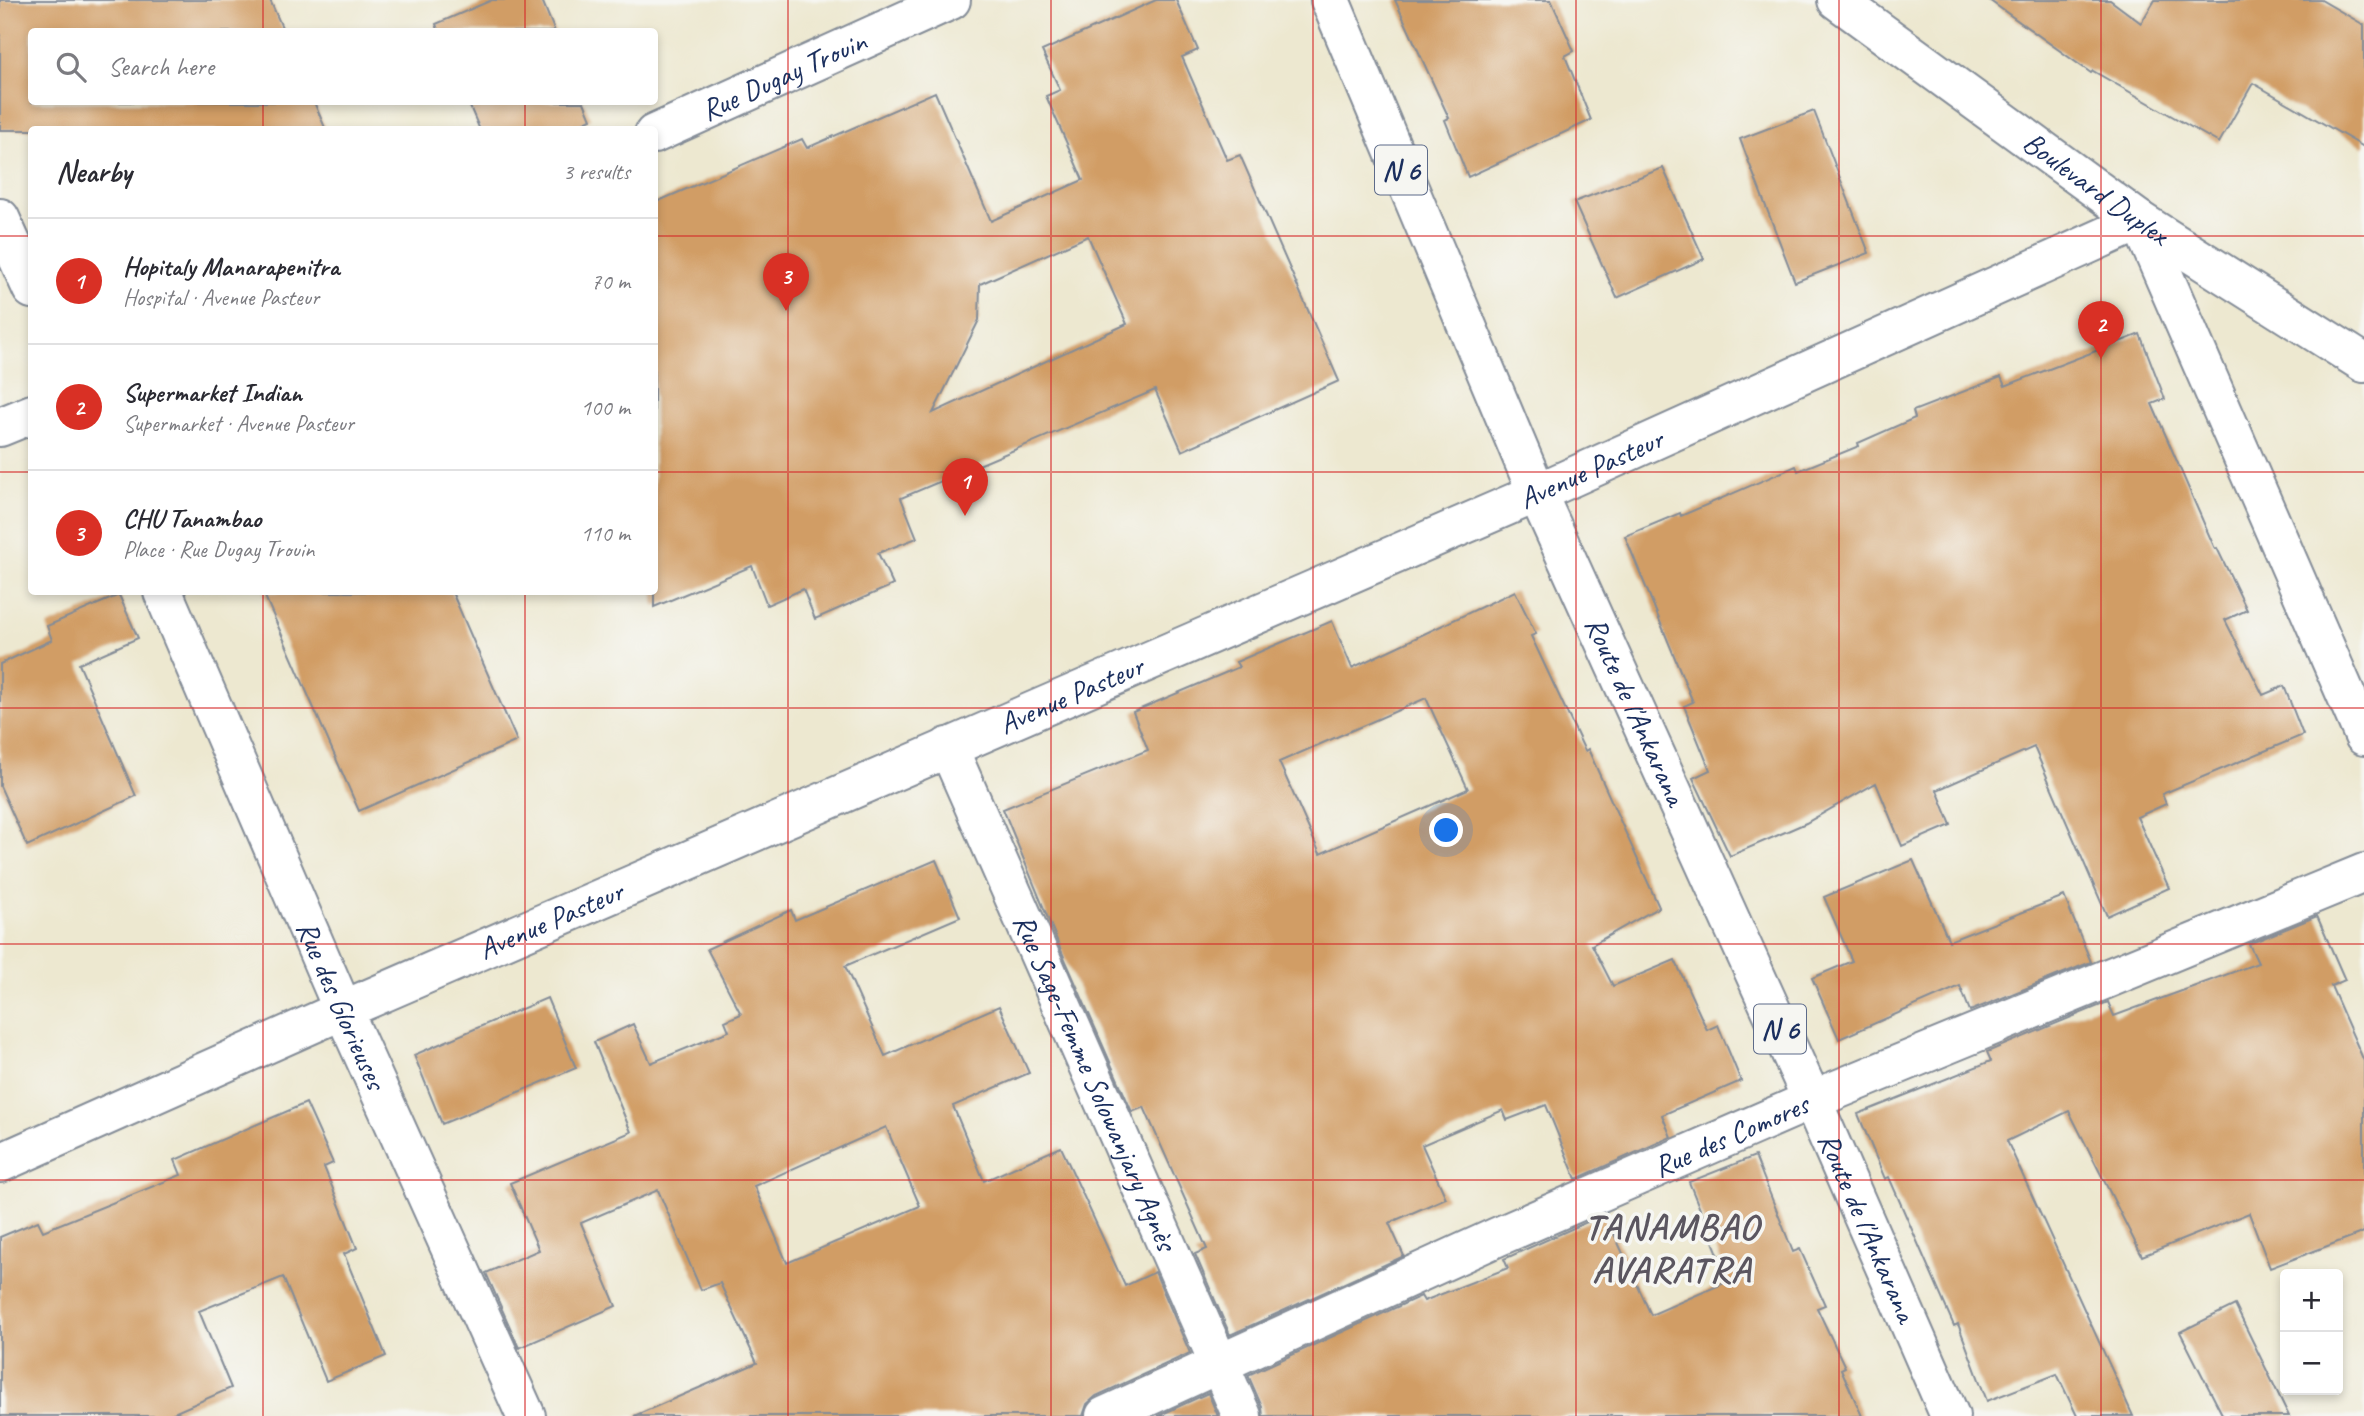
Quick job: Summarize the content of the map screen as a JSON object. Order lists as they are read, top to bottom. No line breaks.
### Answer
{"streets":{"street":["Rue Dugay Trouin","N 6","Boulevard Duplex","Avenue Pasteur","Route de l'Ankarana","Rue des Glorieuses","Rue Sage-Femme Solowanjary Agnès","Rue des Comores"]},"crossings":[["Boulevard Duplex","Avenue Pasteur"],["Avenue Pasteur","Route de l'Ankarana"],["Avenue Pasteur","Rue des Glorieuses"],["Avenue Pasteur","Rue Sage-Femme Solowanjary Agnès"],["Route de l'Ankarana","Rue des Comores"],["Rue Sage-Femme Solowanjary Agnès","Rue des Comores"]],"districts":["TANAMBAO AVARATRA"],"page":{"search":"Search here","heading":["Nearby","3 results"],"list":[{"mark":"1","name":"Hopitaly Manarapenitra","note":"Hospital · Avenue Pasteur","value":"70 m"},{"mark":"2","name":"Supermarket Indian","note":"Supermarket · Avenue Pasteur","value":"100 m"},{"mark":"3","name":"CHU Tanambao","note":"Place · Rue Dugay Trouin","value":"110 m"}],"pins":["3","2","1"],"map_buttons":["+","−"]}}
